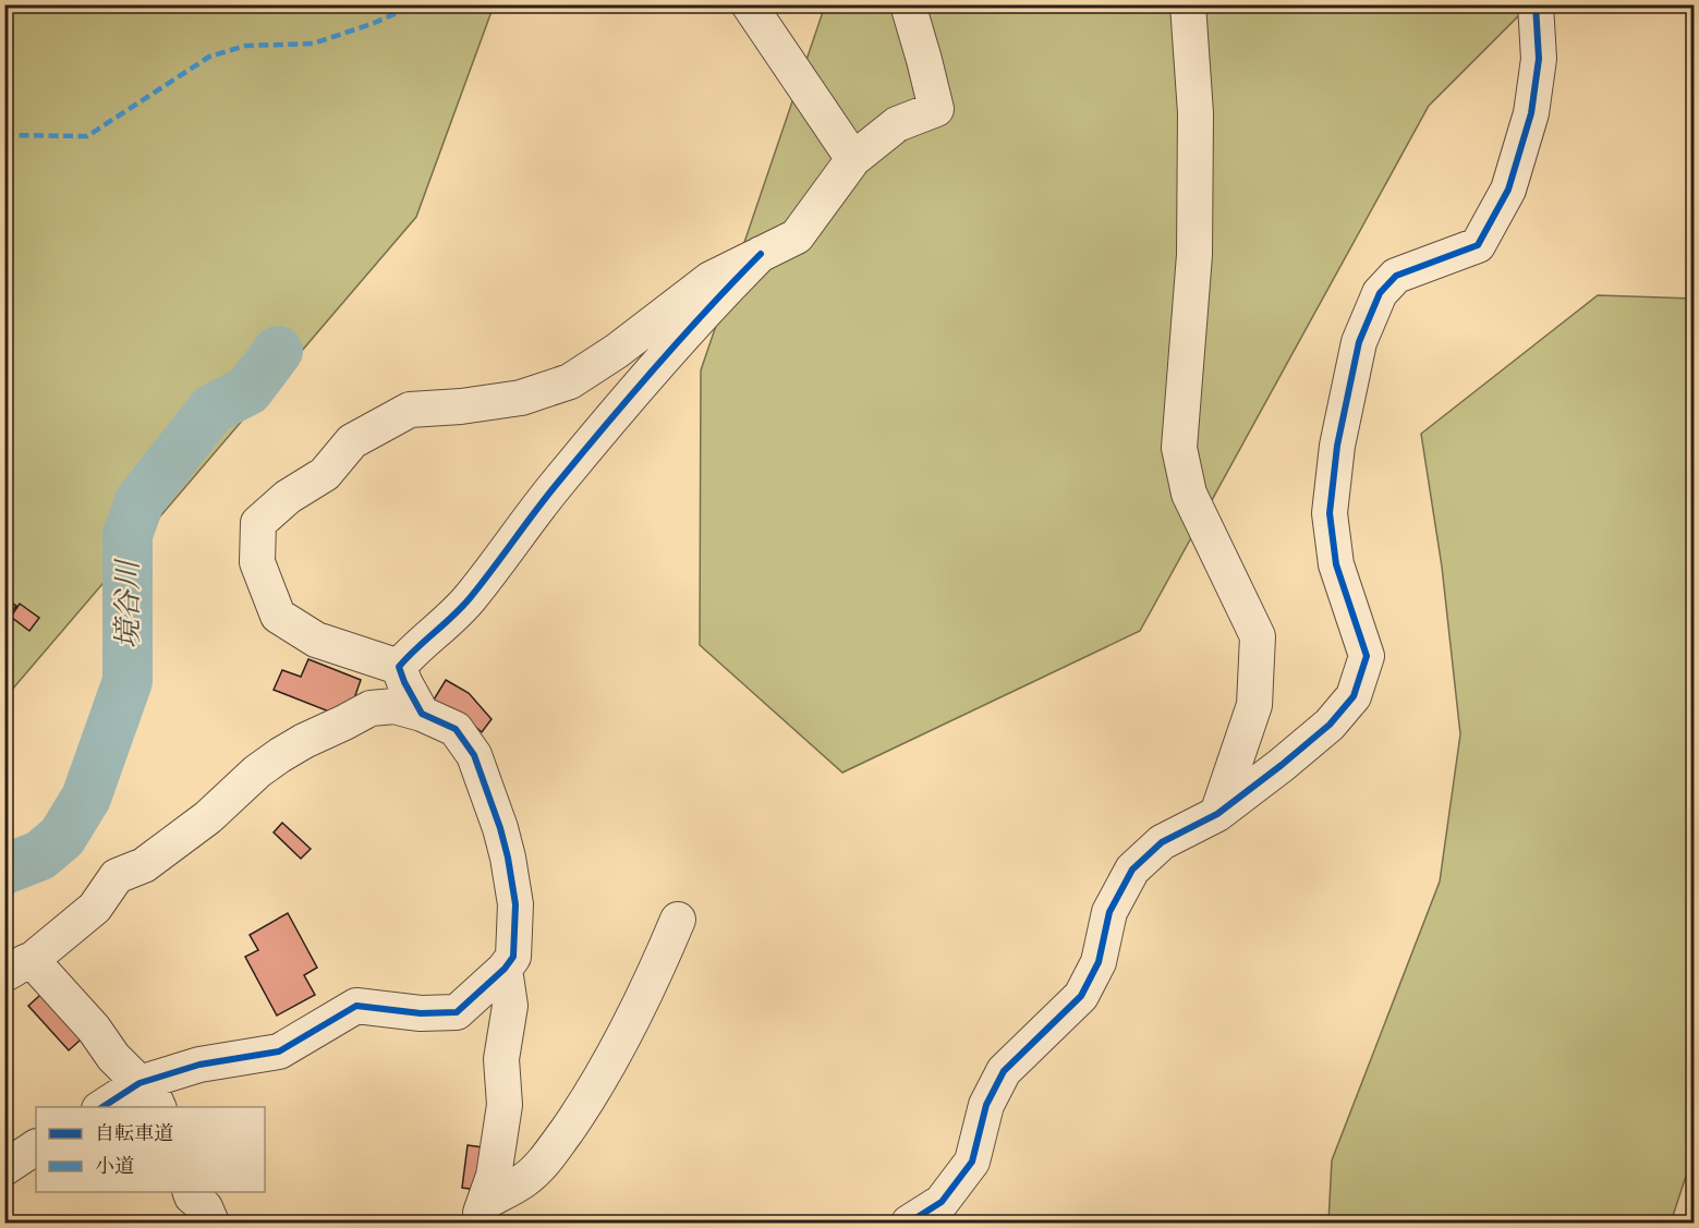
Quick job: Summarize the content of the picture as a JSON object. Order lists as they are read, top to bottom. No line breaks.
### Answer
{"water":["境谷川"],"legend":["自転車道","小道"]}
